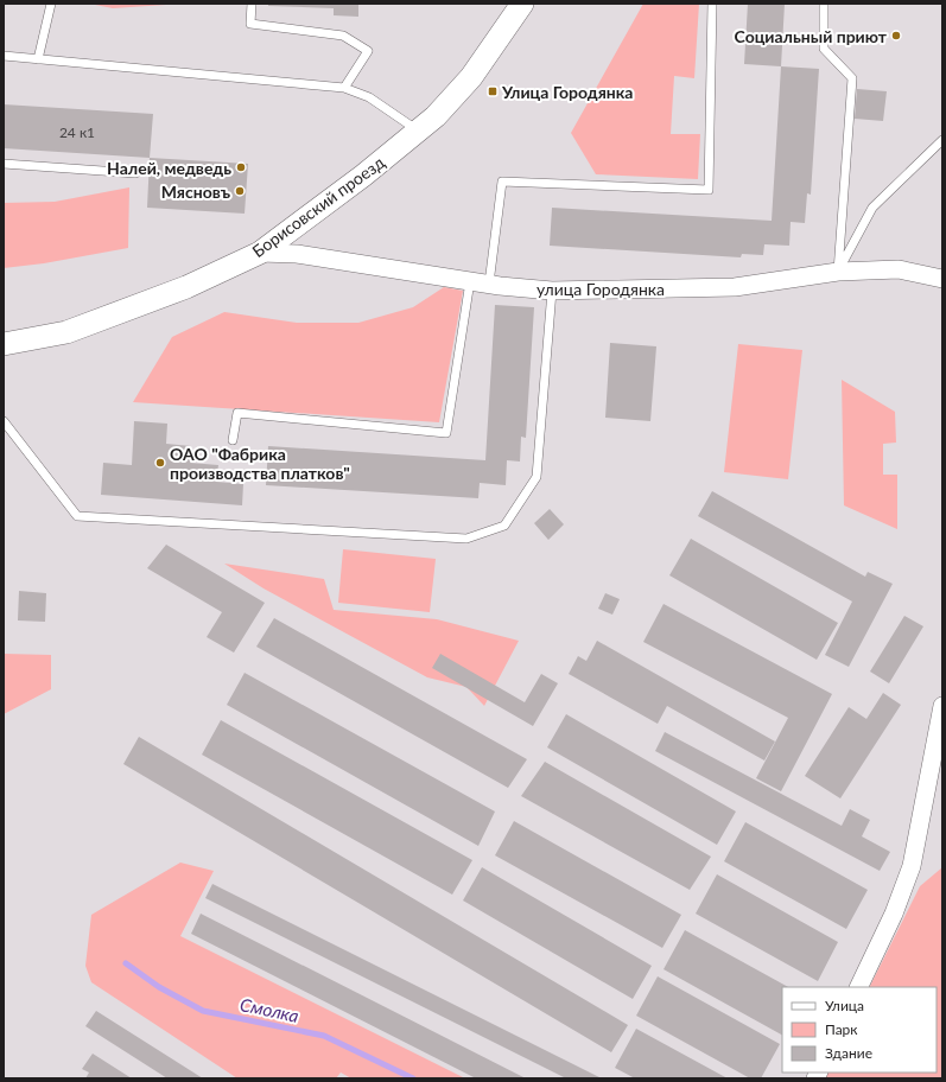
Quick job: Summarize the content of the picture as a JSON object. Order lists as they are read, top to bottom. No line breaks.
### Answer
{"streets":{"street":["Борисовский проезд","улица Городянка"]},"crossings":[["Борисовский проезд","улица Городянка"]],"water":["Смолка"],"places":{"other":["Социальный приют","Налей, медведь","Мясновъ","ОАО \"Фабрика производства платков\""],"transit":["Улица Городянка"]},"house_numbers":["24 к1"],"legend":["Улица","Парк","Здание"]}
